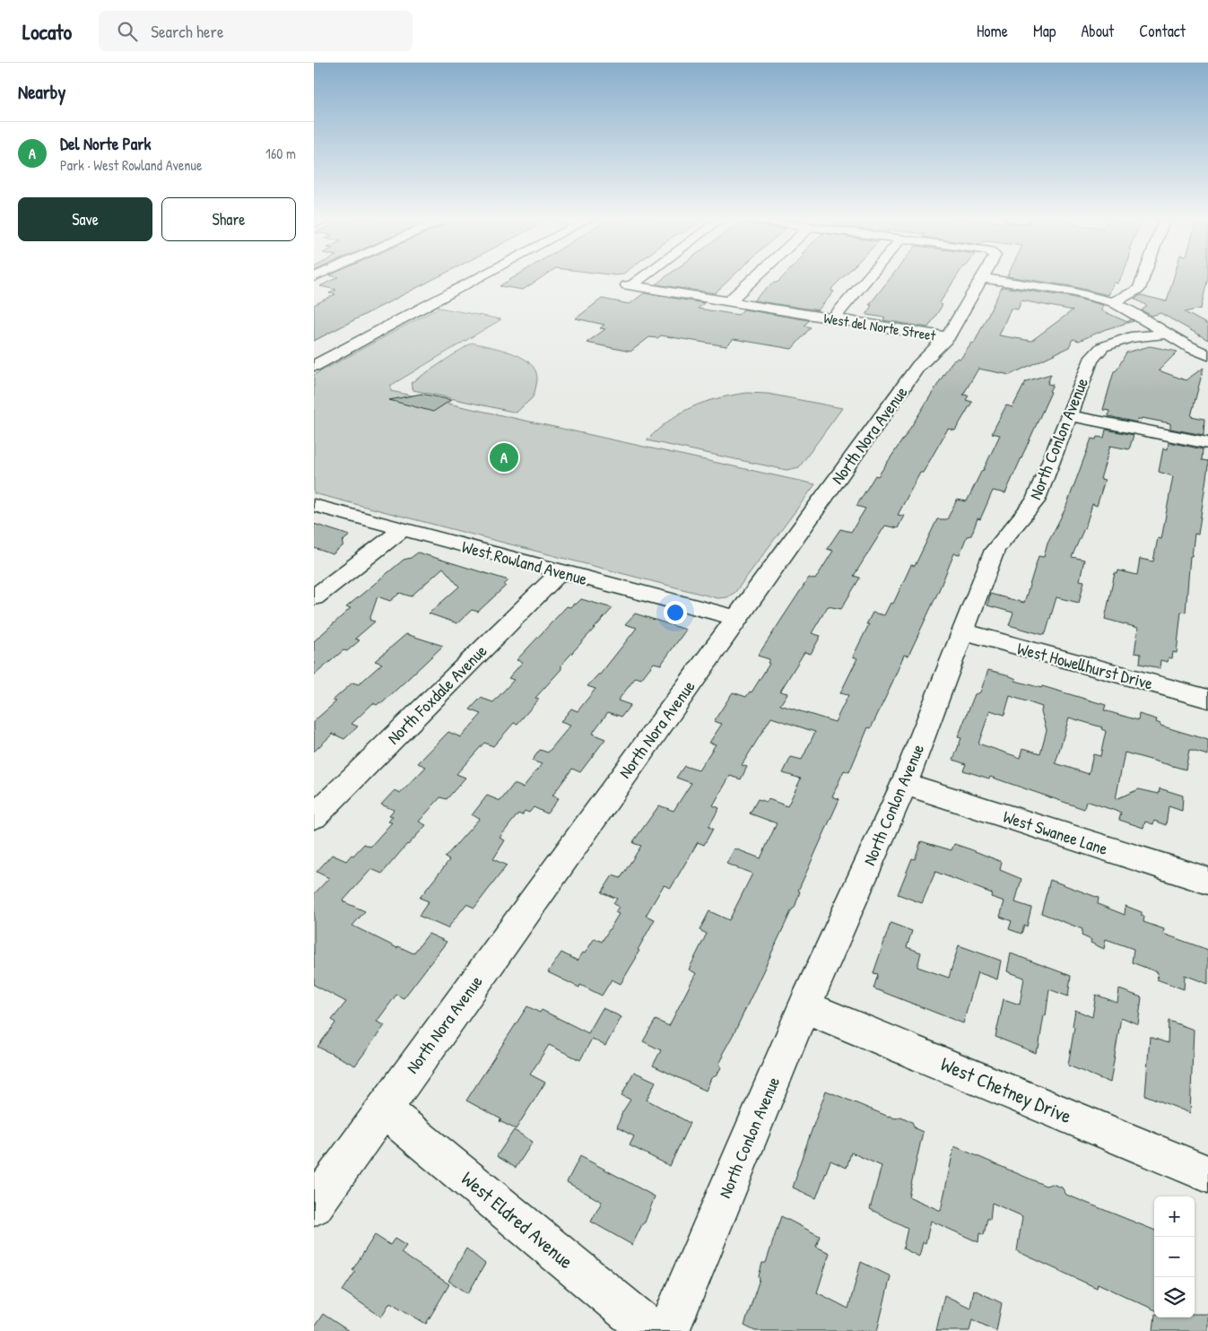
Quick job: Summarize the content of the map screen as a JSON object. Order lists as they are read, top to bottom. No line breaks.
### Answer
{"streets":{"street":["West del Norte Street","North Nora Avenue","North Conlon Avenue","West Rowland Avenue","West Howellhurst Drive","North Foxdale Avenue","West Swanee Lane","West Chetney Drive","West Eldred Avenue"]},"crossings":[["West del Norte Street","North Nora Avenue"],["North Nora Avenue","West Rowland Avenue"],["North Nora Avenue","West Eldred Avenue"],["North Conlon Avenue","West Howellhurst Drive"],["North Conlon Avenue","West Swanee Lane"],["North Conlon Avenue","West Chetney Drive"],["West Rowland Avenue","North Foxdale Avenue"]],"page":{"header":"Locato","search":"Search here","nav":["Home","Map","About","Contact"],"heading":"Nearby","list":[{"mark":"A","name":"Del Norte Park","note":"Park · West Rowland Avenue","value":"160 m"}],"buttons":["Save","Share"],"pins":"A","map_buttons":["+","−"]}}
